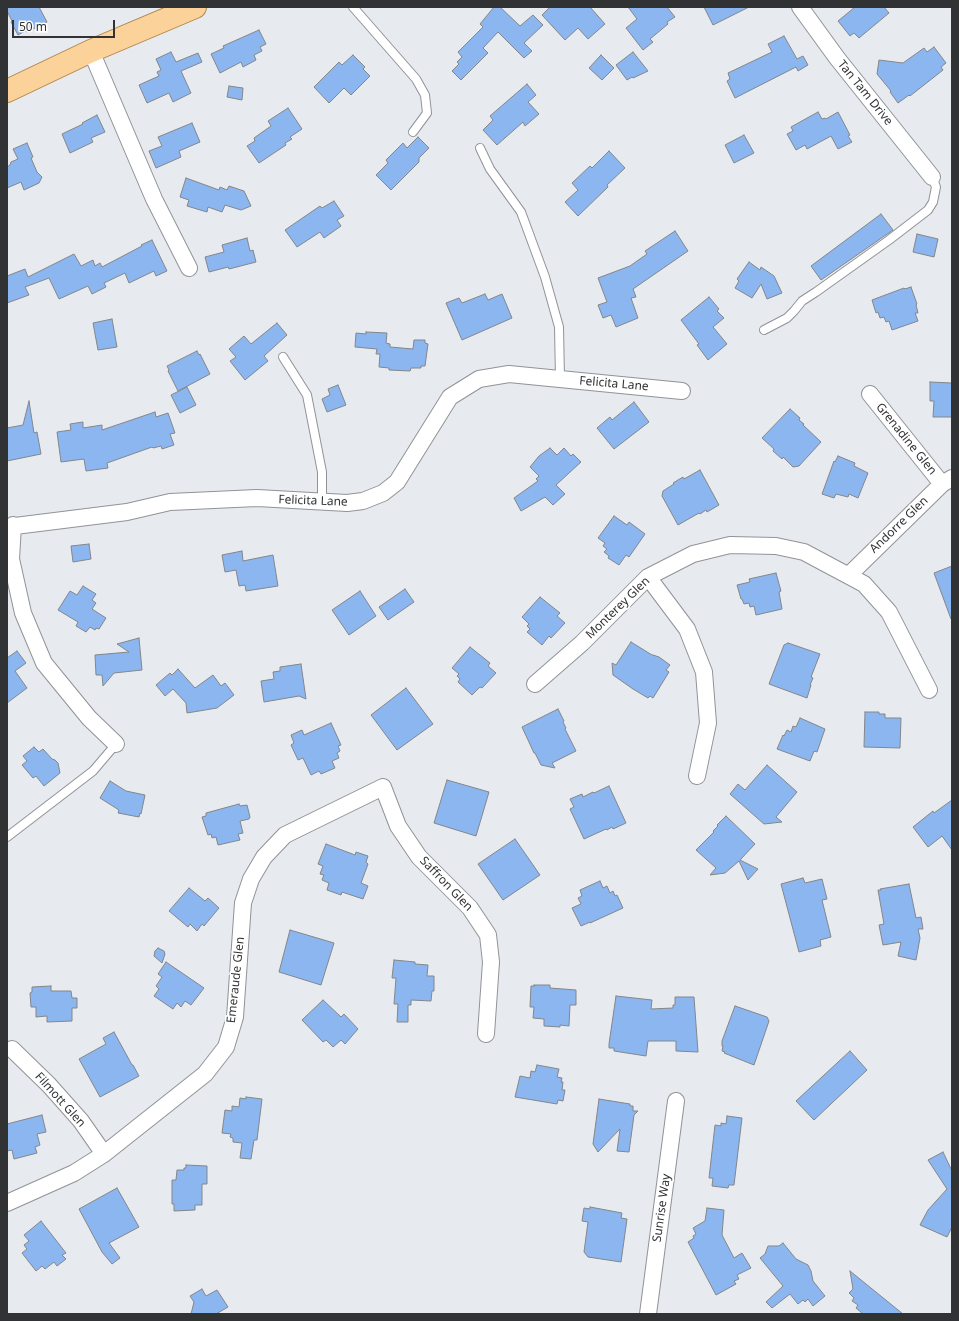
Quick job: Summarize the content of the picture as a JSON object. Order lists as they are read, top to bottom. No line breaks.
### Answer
{"streets":{"street":["Tan Tam Drive","Felicita Lane","Grenadine Glen","Andorre Glen","Monterey Glen","Saffron Glen","Emeraude Glen","Filmott Glen","Sunrise Way"]},"crossings":[["Grenadine Glen","Andorre Glen"],["Andorre Glen","Monterey Glen"],["Saffron Glen","Emeraude Glen"],["Emeraude Glen","Filmott Glen"]],"scale_bar":"50 m"}
